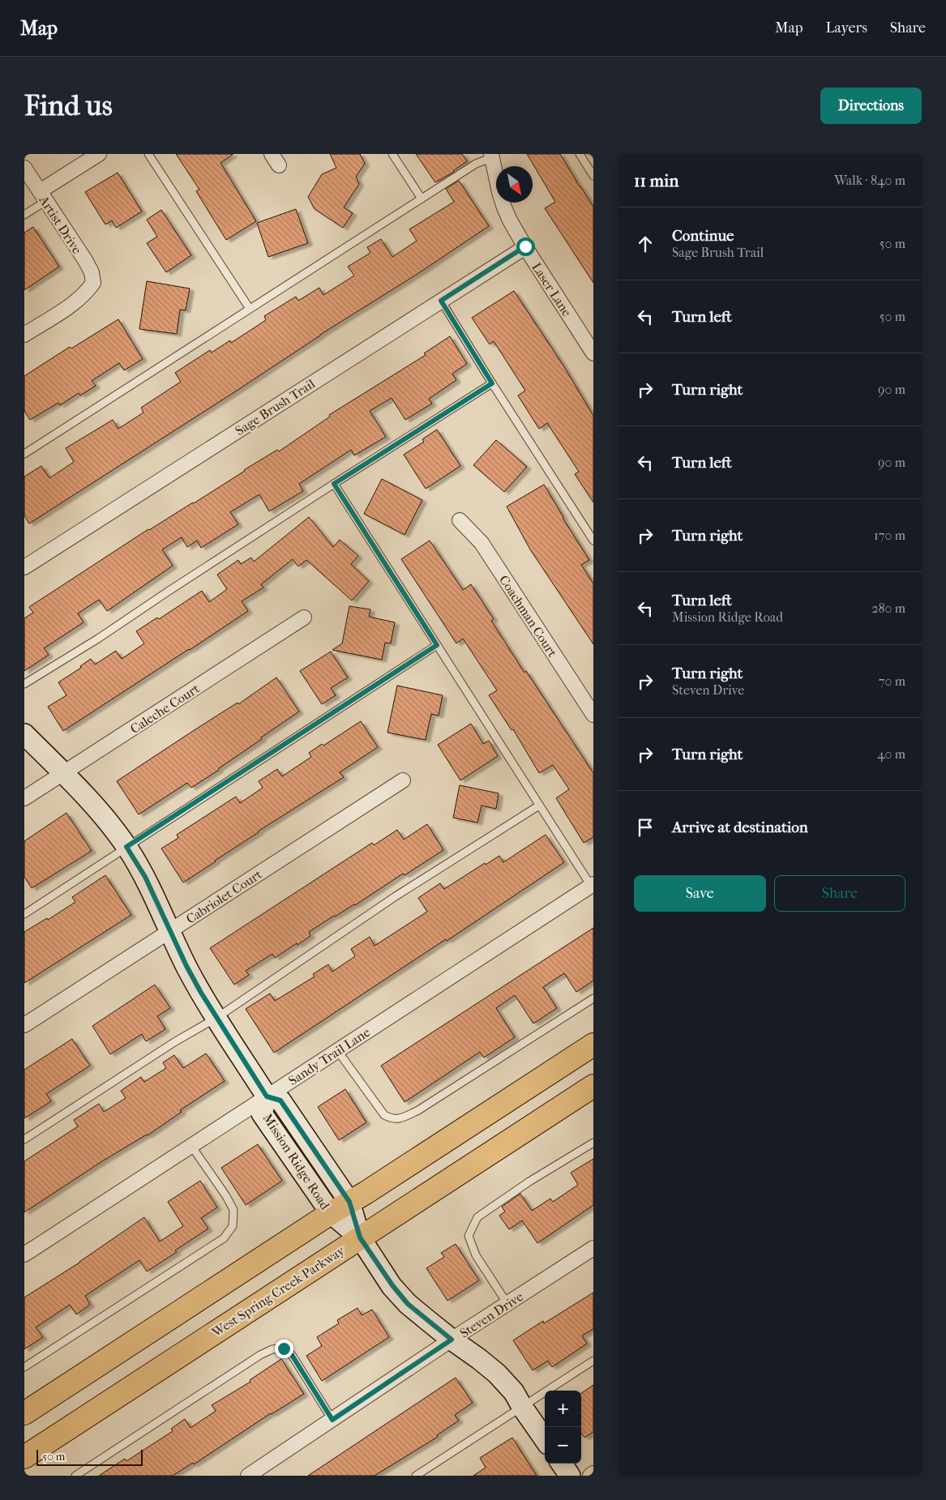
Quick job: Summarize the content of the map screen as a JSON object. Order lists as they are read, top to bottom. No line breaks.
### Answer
{"streets":{"main road":["West Spring Creek Parkway"],"street":["Artist Drive","Laser Lane","Sage Brush Trail","Coachman Court","Caleche Court","Cabriolet Court","Sandy Trail Lane","Mission Ridge Road","Steven Drive"]},"crossings":[["Laser Lane","Sage Brush Trail"],["Caleche Court","Mission Ridge Road"],["Cabriolet Court","Mission Ridge Road"],["Sandy Trail Lane","Mission Ridge Road"],["Mission Ridge Road","West Spring Creek Parkway"],["Mission Ridge Road","Steven Drive"]],"scale_bar":"50 m","north":"bottom right","page":{"header":"Map","nav":["Map","Layers","Share"],"buttons":["Directions",["Save","Share"]],"title":"Find us","heading":["11 min","Walk · 840 m"],"list":[["Continue","Sage Brush Trail","50 m"],["Turn left","50 m"],["Turn right","90 m"],["Turn left","90 m"],["Turn right","170 m"],["Turn left","Mission Ridge Road","280 m"],["Turn right","Steven Drive","70 m"],["Turn right","40 m"],"Arrive at destination"],"map_buttons":["+","−"],"scale":"50 m"}}
